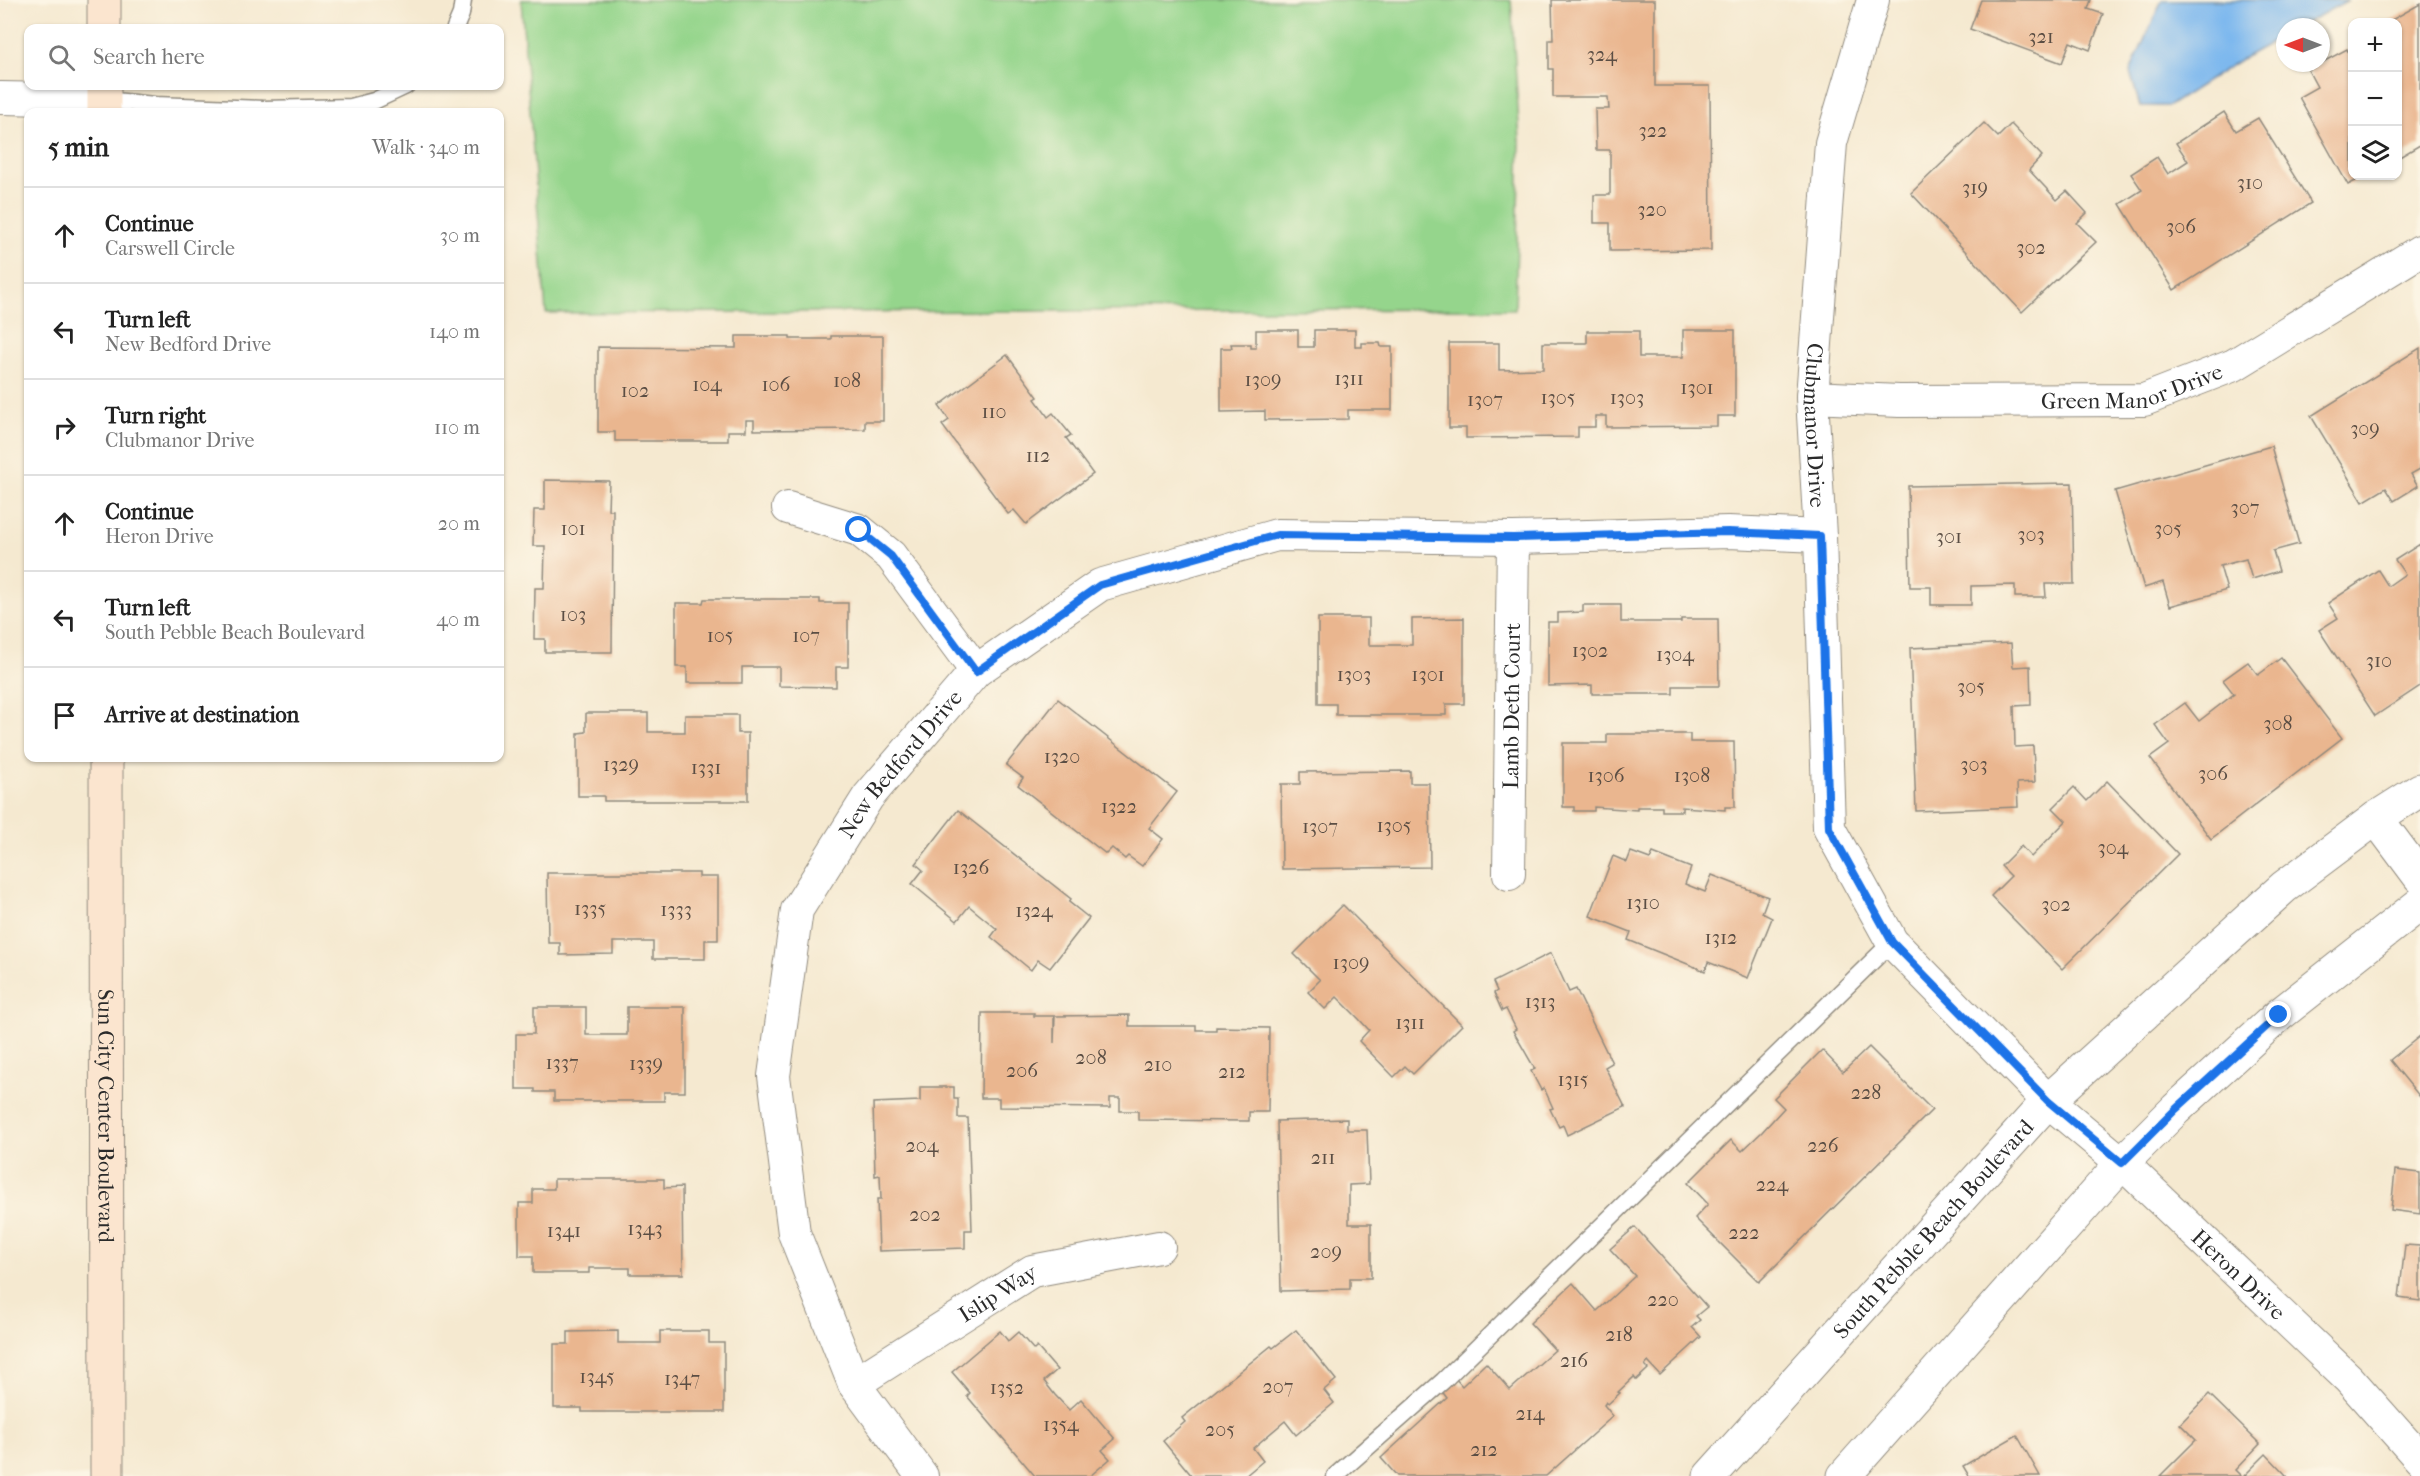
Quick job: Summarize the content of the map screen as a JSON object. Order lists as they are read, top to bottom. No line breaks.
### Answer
{"streets":{"main road":["Sun City Center Boulevard"],"street":["Green Manor Drive","Clubmanor Drive","Lamb Deth Court","New Bedford Drive","South Pebble Beach Boulevard","Heron Drive","Islip Way"]},"crossings":[["Green Manor Drive","Clubmanor Drive"],["Clubmanor Drive","New Bedford Drive"],["Clubmanor Drive","South Pebble Beach Boulevard"],["Clubmanor Drive","Heron Drive"],["Lamb Deth Court","New Bedford Drive"],["New Bedford Drive","Islip Way"],["South Pebble Beach Boulevard","Heron Drive"]],"house_numbers":["321","324","322","310","319","320","306","302","1311","1309","108","104","106","1301","102","1305","1303","1307","110","309","112","307","101","305","303","301","103","105","107","1302","1304","310","1303","1301","305","308","1320","1329","303","1331","306","1306","1308","1322","1305","1307","304","1326","1310","302","1335","1333","1324","1312","1309","1313","1311","208","1337","1339","210","206","212","1315","228","204","226","211","224","202","1343","1341","222","209","220","218","216","1345","1347","207","1352","214","1354","205","212"],"north":"left","page":{"map_buttons":["+","−"],"search":"Search here","heading":["5 min","Walk · 340 m"],"list":[["Continue","Carswell Circle","30 m"],["Turn left","New Bedford Drive","140 m"],["Turn right","Clubmanor Drive","110 m"],["Continue","Heron Drive","20 m"],["Turn left","South Pebble Beach Boulevard","40 m"],"Arrive at destination"]}}
